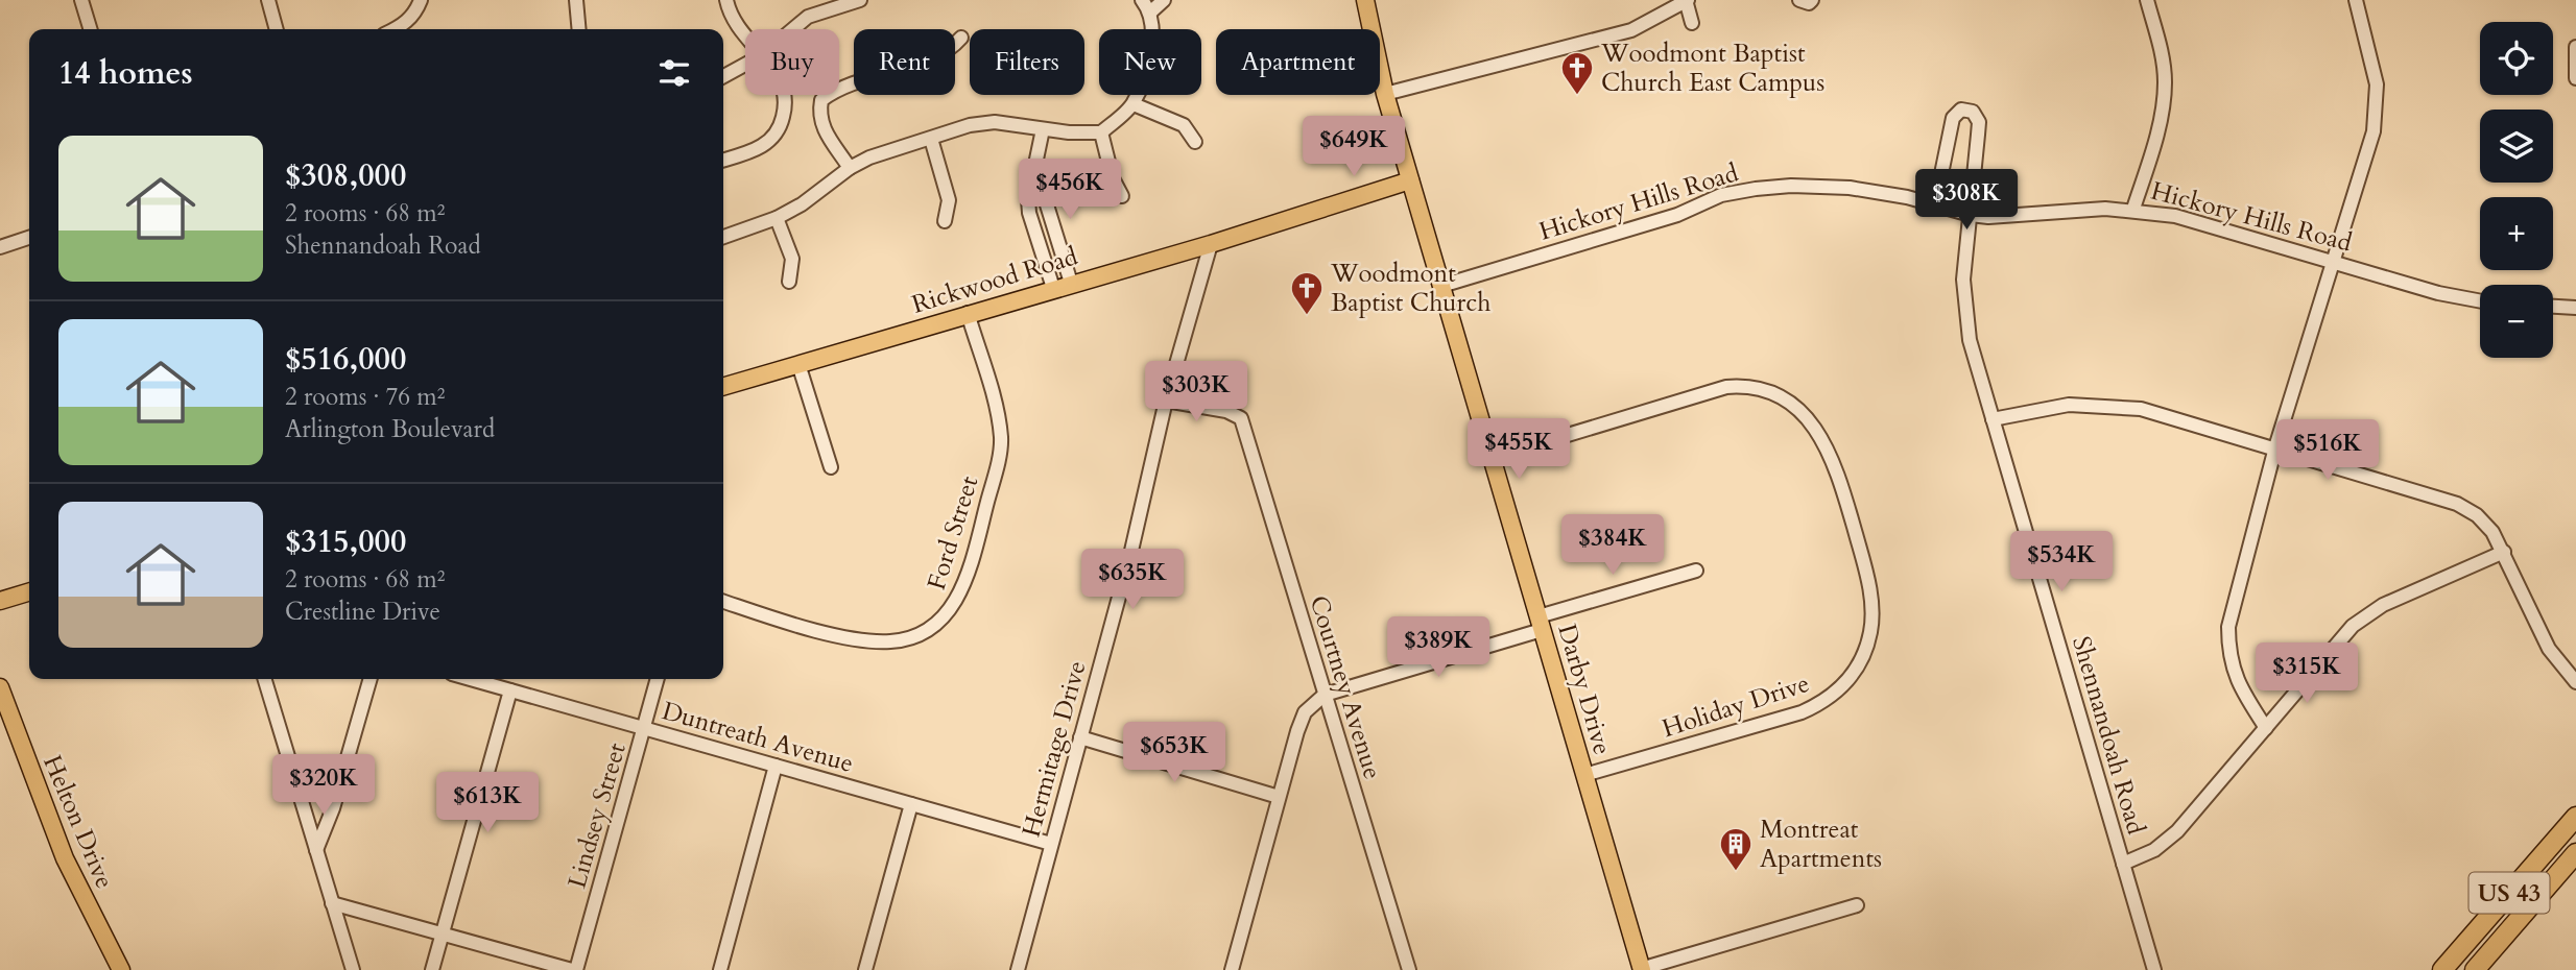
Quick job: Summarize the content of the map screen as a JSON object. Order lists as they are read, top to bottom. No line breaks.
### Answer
{"streets":{"highway":["US 43"],"main road":["Rickwood Road","Darby Drive","Helton Drive"],"street":["Hickory Hills Road","Ford Street","Courtney Avenue","Holiday Drive","Shennandoah Road","Duntreath Avenue","Hermitage Drive","Lindsey Street"]},"crossings":[["Hickory Hills Road","Darby Drive"],["Hickory Hills Road","Shennandoah Road"],["Rickwood Road","Ford Street"],["Rickwood Road","Darby Drive"],["Rickwood Road","Hermitage Drive"],["Courtney Avenue","Hermitage Drive"],["Darby Drive","Holiday Drive"],["Duntreath Avenue","Hermitage Drive"],["Duntreath Avenue","Lindsey Street"]],"places":{"church":["Woodmont Baptist Church East Campus","Woodmont Baptist Church"],"building":["Montreat Apartments"]},"page":{"map_buttons":["+","−"],"chip":["Buy","Rent","Filters","New","Apartment"],"heading":"14 homes","price":["$649K","$456K","$308K","$303K","$455K","$516K","$384K","$534K","$635K","$389K","$315K","$653K","$320K","$613K"],"list":[{"name":"$308,000","note":"2 rooms · 68 m² · Shennandoah Road"},{"name":"$516,000","note":"2 rooms · 76 m² · Arlington Boulevard"},{"name":"$315,000","note":"2 rooms · 68 m² · Crestline Drive"}]}}
